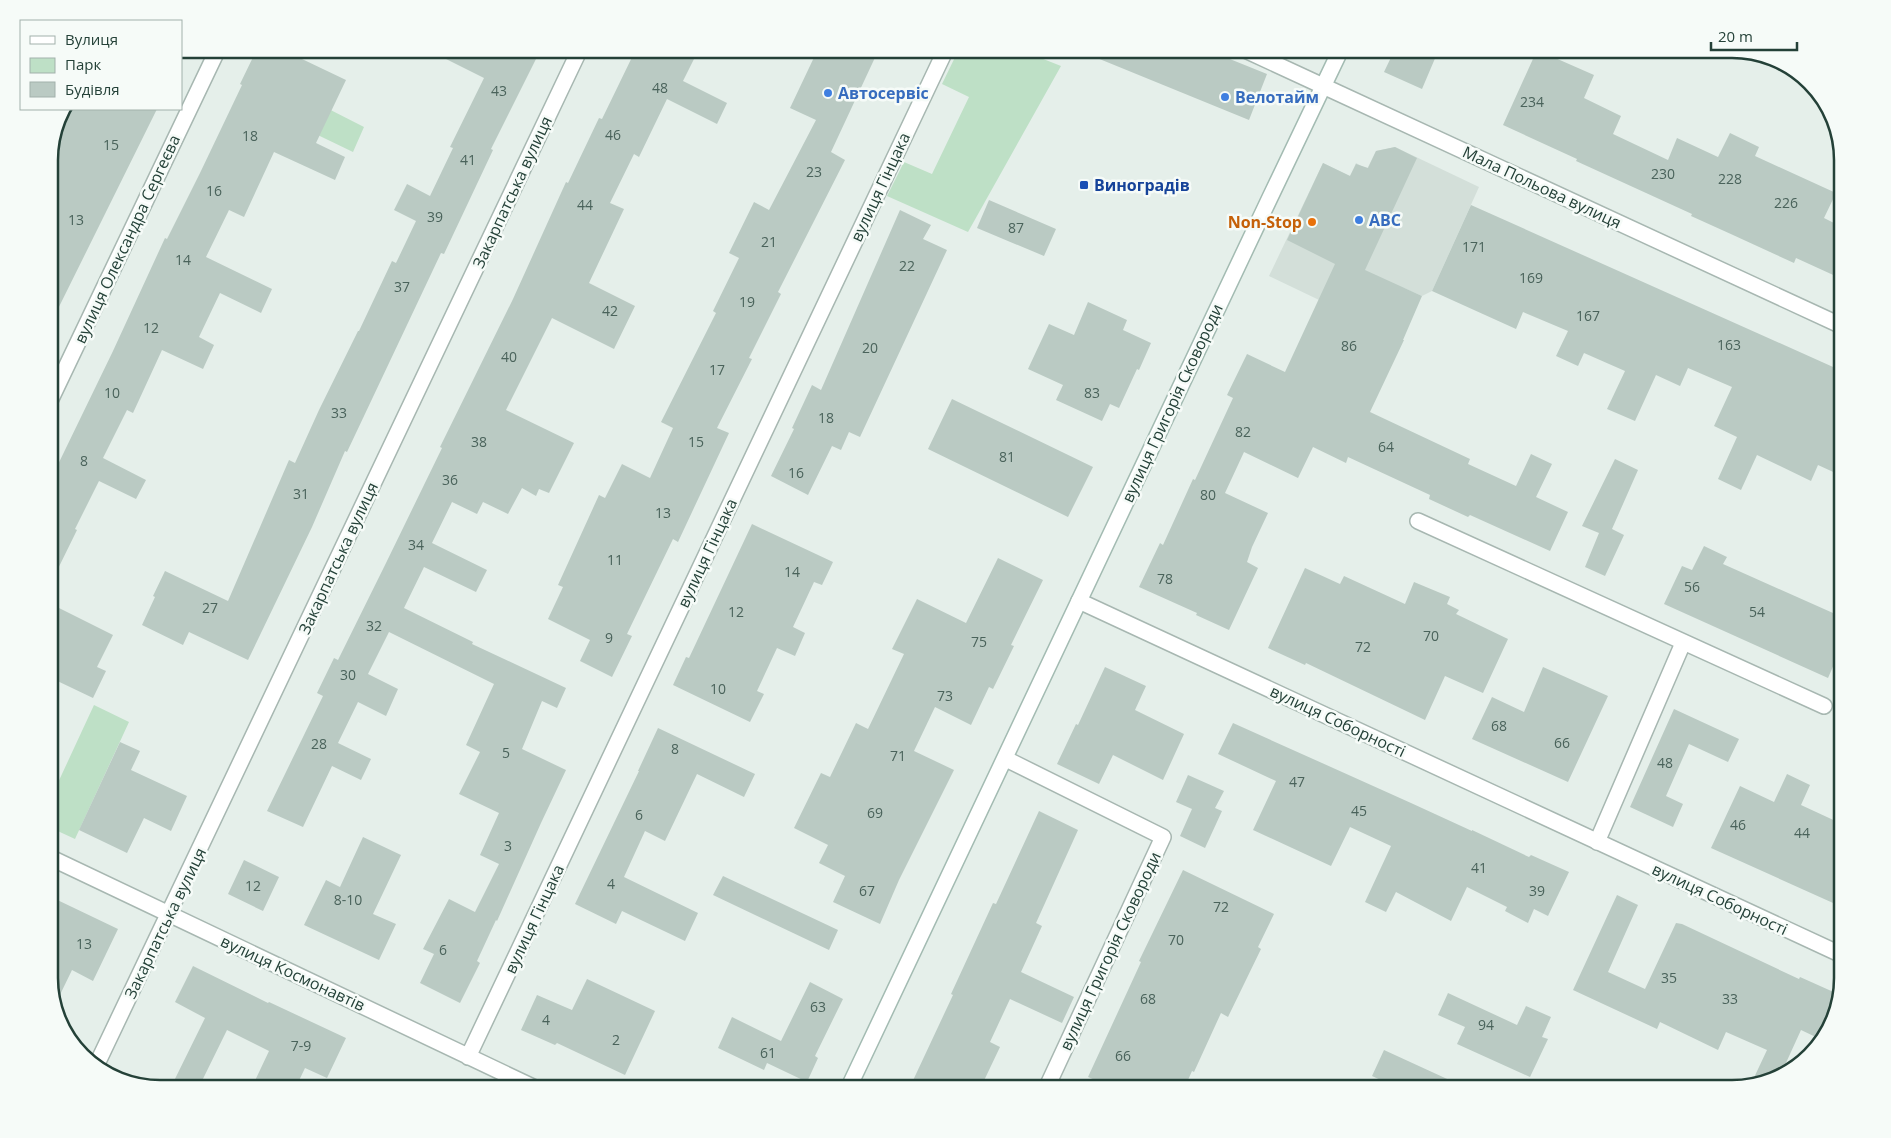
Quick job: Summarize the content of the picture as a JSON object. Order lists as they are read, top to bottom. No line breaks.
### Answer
{"streets":{"street":["вулиця Гінцака","Мала Польова вулиця","Закарпатська вулиця","вулиця Олександра Сергеєва","вулиця Григорія Сковороди","вулиця Соборності","вулиця Космонавтів"]},"crossings":[["вулиця Гінцака","вулиця Космонавтів"],["Мала Польова вулиця","вулиця Григорія Сковороди"],["Закарпатська вулиця","вулиця Космонавтів"],["вулиця Григорія Сковороди","вулиця Соборності"]],"places":{"other":["Автосервіс","Велотайм","ABC","Non-Stop"],"transit":["Виноградів"]},"house_numbers":["48","43","234","46","18","15","41","23","230","228","16","226","44","39","13","87","21","171","14","22","169","37","19","42","167","12","163","86","20","40","17","10","83","33","18","82","38","15","64","81","8","16","36","31","80","13","34","11","14","78","56","27","12","54","32","70","9","75","72","30","10","73","68","66","28","8","5","71","48","47","45","69","6","46","44","3","41","4","12","67","39","8-10","72","70","13","6","35","68","33","63","4","94","2","7-9","61","66"],"legend":["Вулиця","Парк","Будівля"],"scale_bar":"20 m"}
